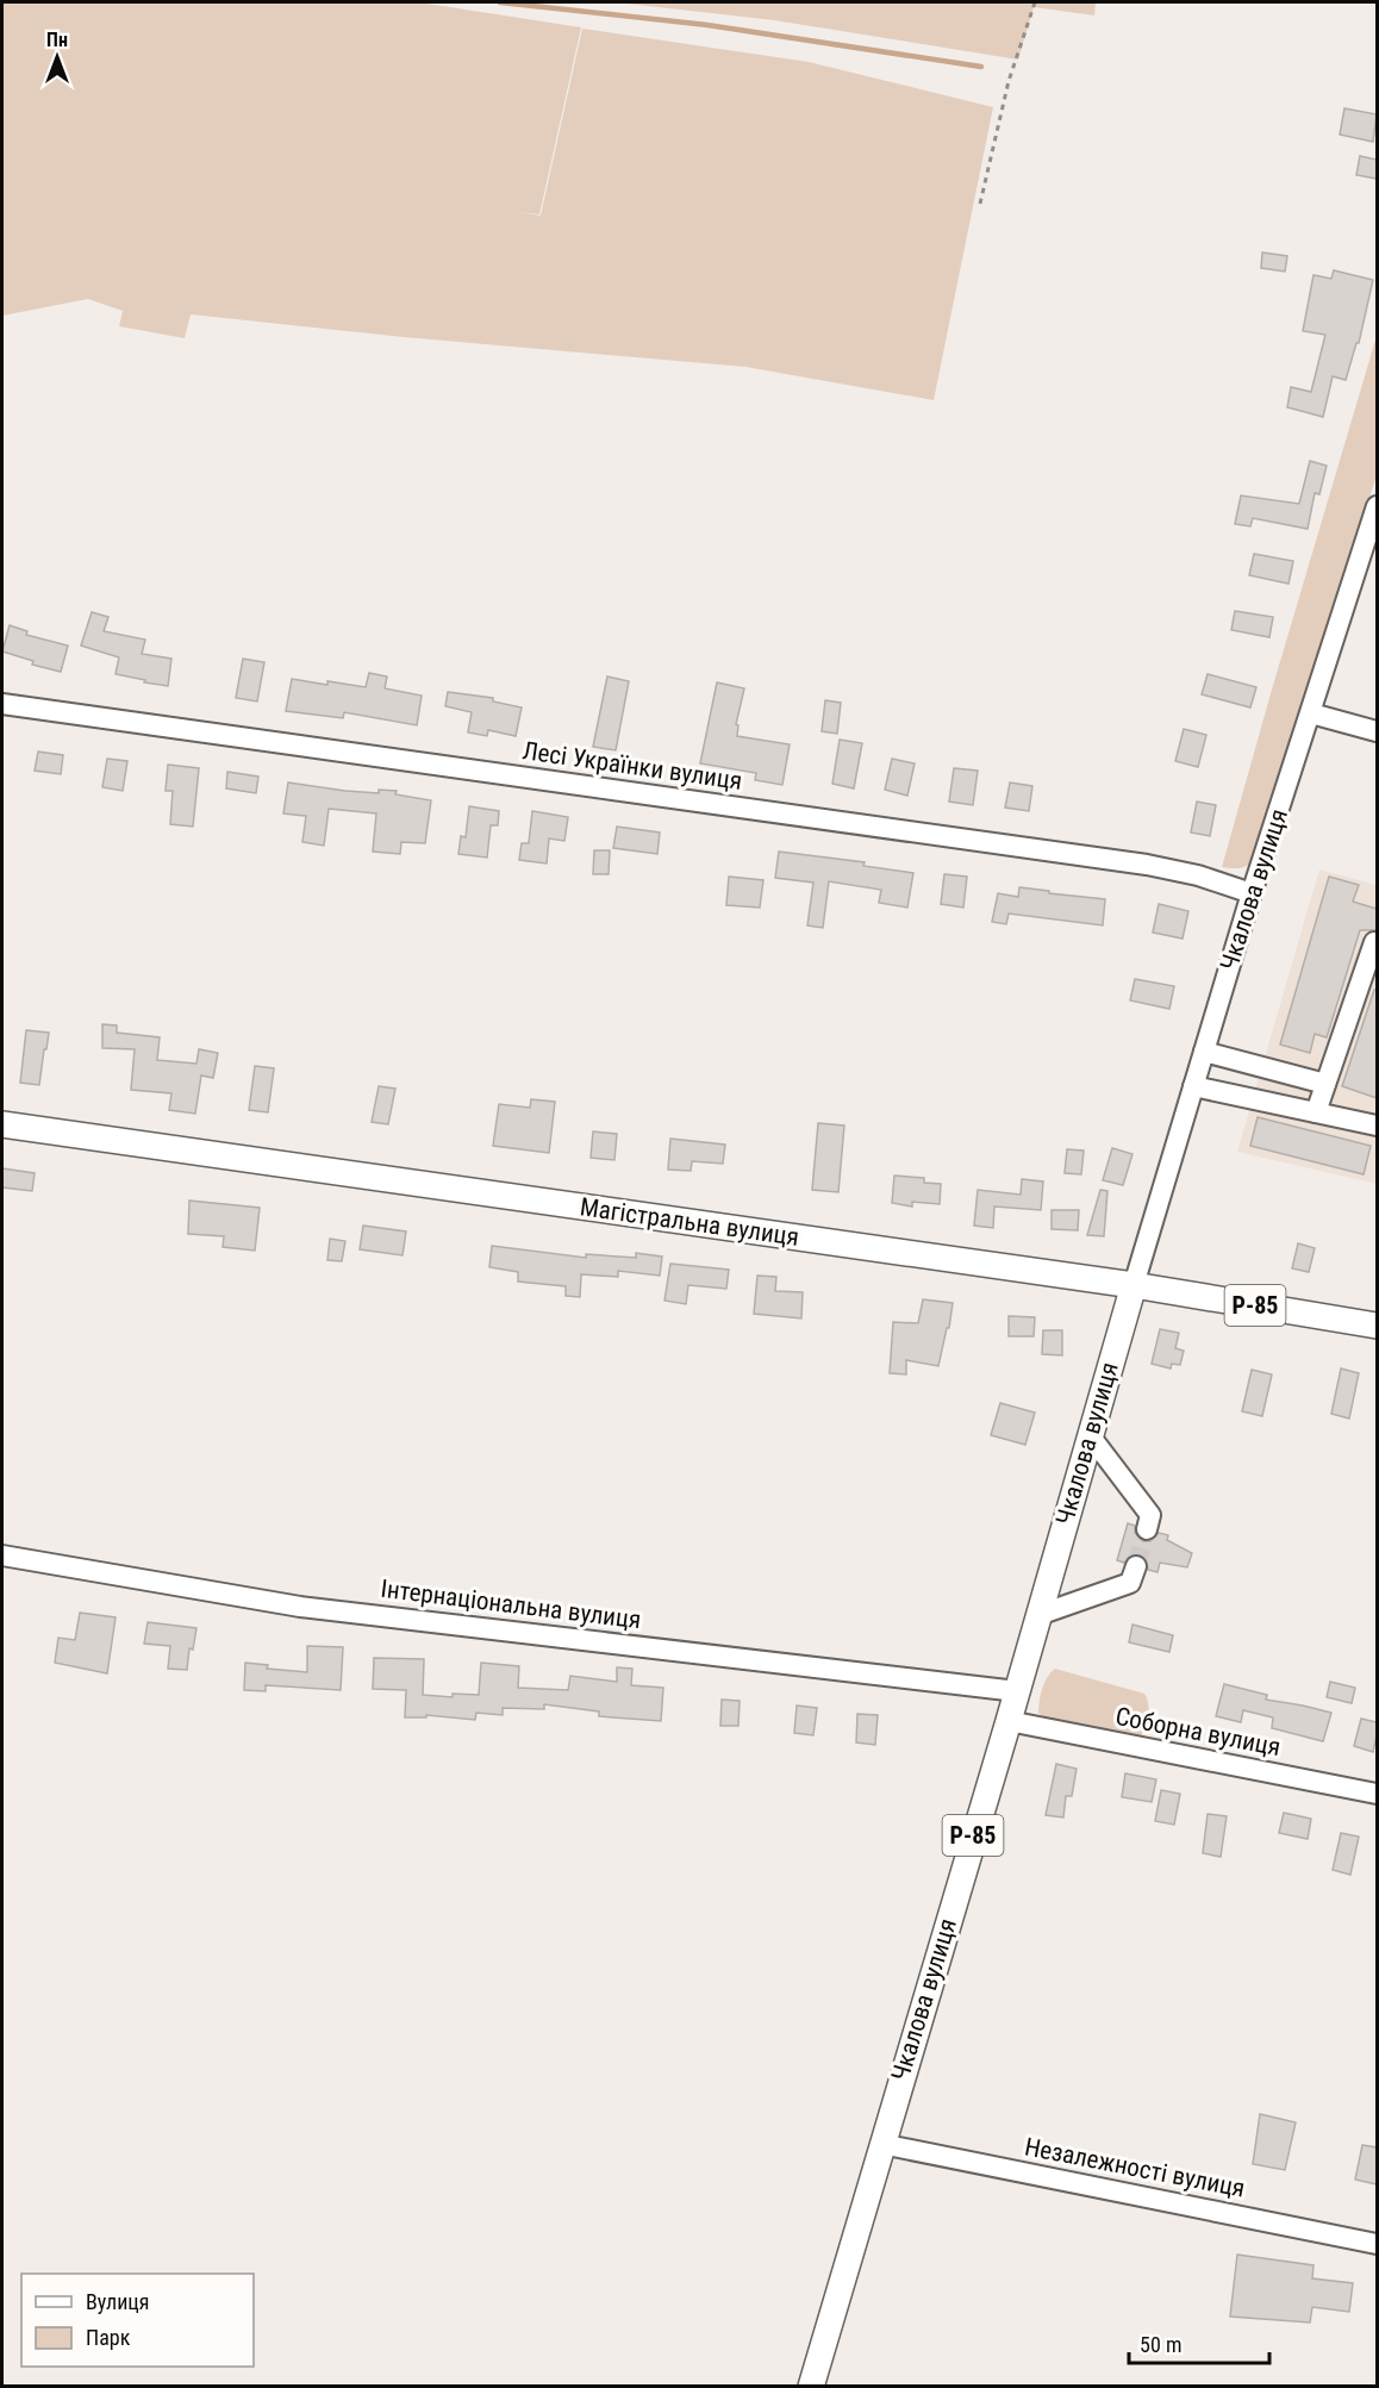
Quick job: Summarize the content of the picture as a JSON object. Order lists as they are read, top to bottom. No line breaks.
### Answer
{"streets":{"main road":["Чкалова вулиця","Магістральна вулиця","Р-85"],"street":["Лесі Українки вулиця","Інтернаціональна вулиця","Соборна вулиця","Незалежності вулиця"]},"crossings":[["Лесі Українки вулиця","Чкалова вулиця"],["Чкалова вулиця","Магістральна вулиця"],["Чкалова вулиця","Інтернаціональна вулиця"],["Чкалова вулиця","Соборна вулиця"],["Чкалова вулиця","Незалежності вулиця"]],"legend":["Вулиця","Парк"],"scale_bar":"50 m","north":"top"}
